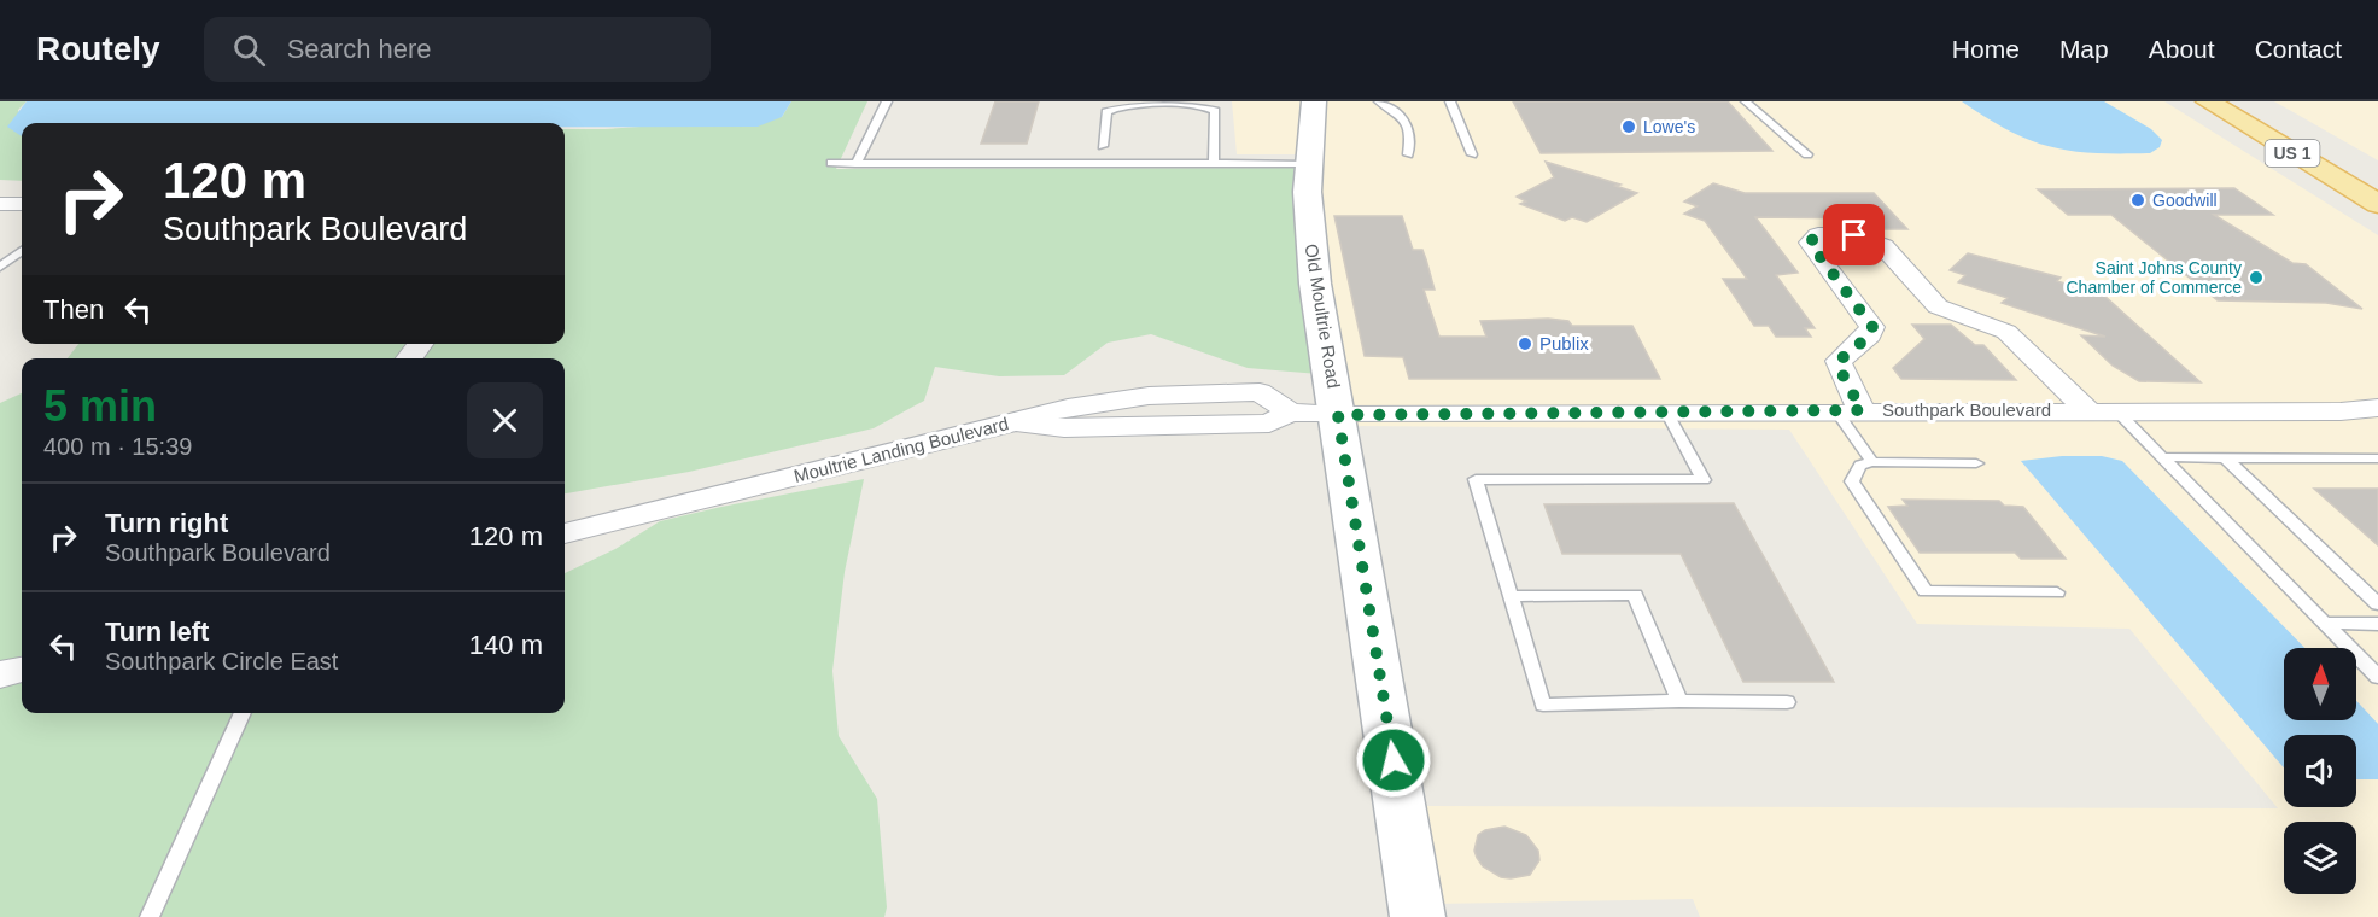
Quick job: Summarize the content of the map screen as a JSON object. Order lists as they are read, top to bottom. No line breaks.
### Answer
{"streets":{"main road":["US 1","Old Moultrie Road"],"street":["Southpark Boulevard","Moultrie Landing Boulevard"]},"crossings":[["Old Moultrie Road","Southpark Boulevard"],["Southpark Boulevard","Moultrie Landing Boulevard"]],"places":["Lowe's","Goodwill","Saint Johns County Chamber of Commerce","Publix"],"north":"top","page":{"header":"Routely","search":"Search here","nav":["Home","Map","About","Contact"],"turn":["120 m","Southpark Boulevard"],"then":"Then","heading":["5 min","400 m · 15:39"],"list":[{"name":"Turn right","note":"Southpark Boulevard","value":"120 m"},{"name":"Turn left","note":"Southpark Circle East","value":"140 m"}]}}
